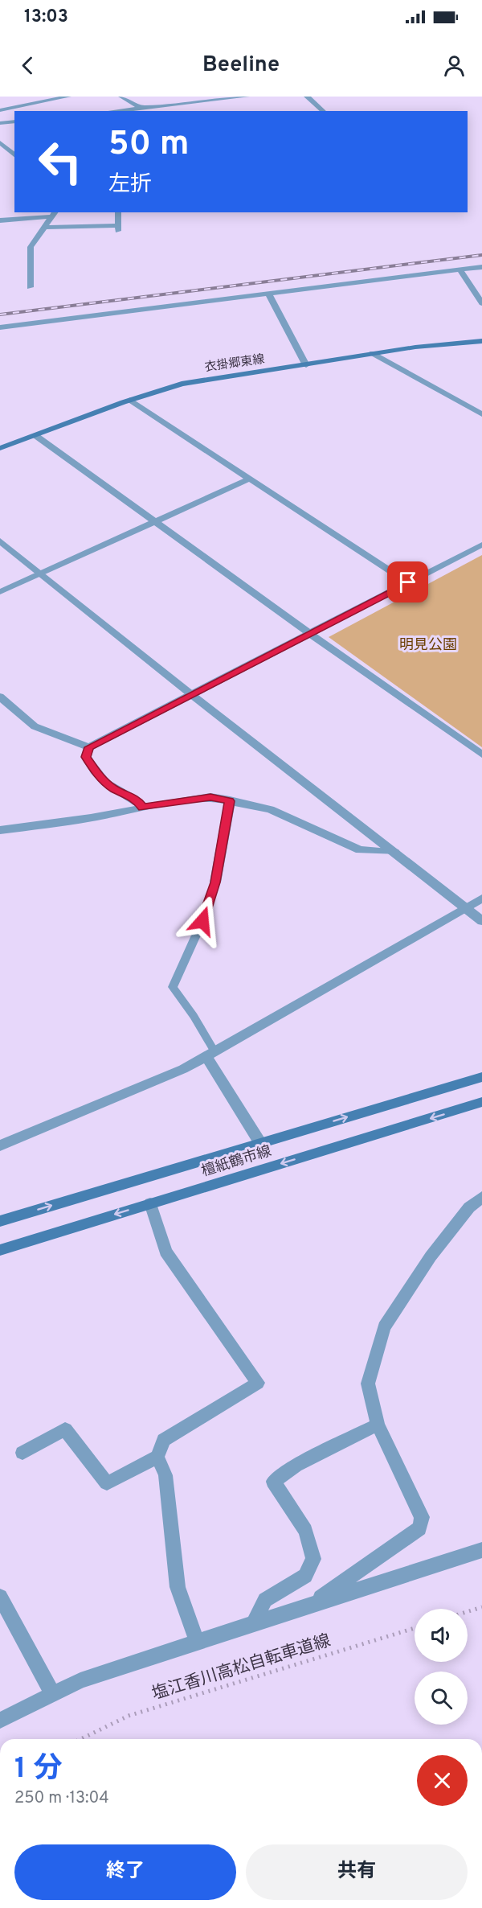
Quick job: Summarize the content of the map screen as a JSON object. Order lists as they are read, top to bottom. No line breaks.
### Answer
{"streets":{"main road":["衣掛郷東線","檀紙鶴市線"],"path":["塩江香川高松自転車道線"]},"parks":["明見公園"],"page":{"status":"13:03","header":"Beeline","turn":["50 m","左折"],"heading":["1 分","250 m · 13:04"],"buttons":["終了","共有"]}}
